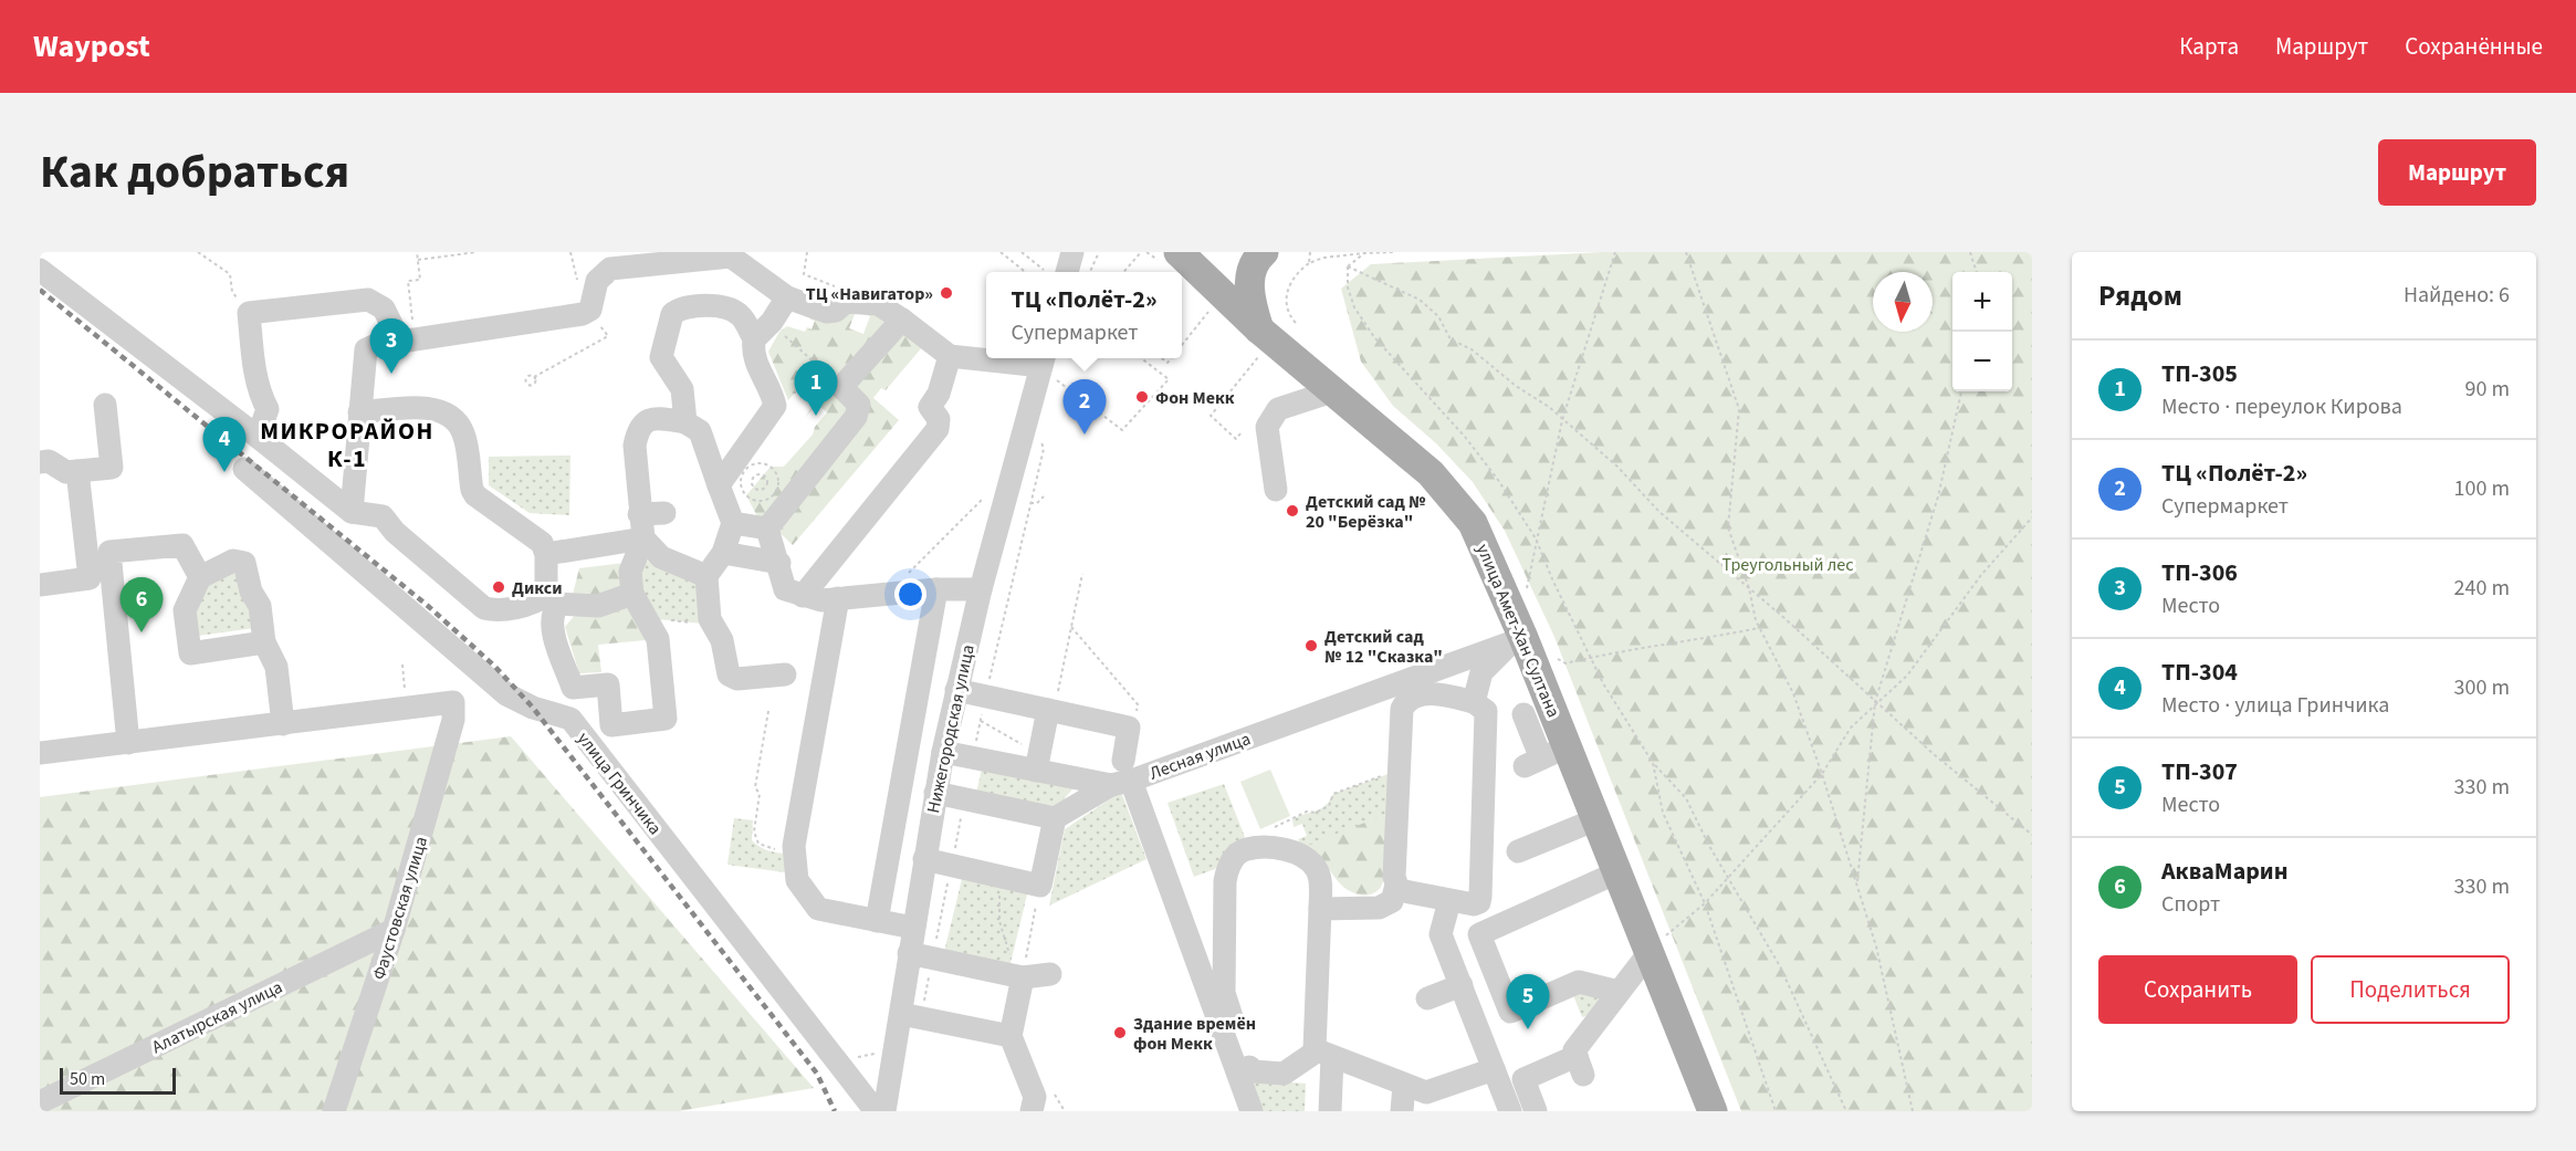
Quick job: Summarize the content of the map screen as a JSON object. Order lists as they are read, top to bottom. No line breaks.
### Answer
{"streets":{"main road":["улица Амет-Хан Султана"],"street":["Нижегородская улица","Лесная улица","улица Гринчика","Фаустовская улица","Алатырская улица"]},"crossings":[["улица Амет-Хан Султана","Лесная улица"],["Фаустовская улица","Алатырская улица"]],"districts":["МИКРОРАЙОН К-1"],"parks":["Треугольный лес"],"places":["ТЦ «Навигатор»","Фон Мекк","Детский сад № 20 \"Берёзка\"","Дикси","Детский сад № 12 \"Сказка\"","Здание времён фон Мекк"],"scale_bar":"50 m","north":"bottom","page":{"header":"Waypost","nav":["Карта","Маршрут","Сохранённые"],"title":"Как добраться","buttons":["Маршрут",["Сохранить","Поделиться"]],"heading":["Рядом","Найдено: 6"],"map_buttons":["+","−"],"popup":["ТЦ «Полёт-2»","Супермаркет"],"pins":["3","1","2","4","6","5"],"list":[{"mark":"1","name":"ТП-305","note":"Место · переулок Кирова","value":"90 m"},{"mark":"2","name":"ТЦ «Полёт-2»","note":"Супермаркет","value":"100 m"},{"mark":"3","name":"ТП-306","note":"Место","value":"240 m"},{"mark":"4","name":"ТП-304","note":"Место · улица Гринчика","value":"300 m"},{"mark":"5","name":"ТП-307","note":"Место","value":"330 m"},{"mark":"6","name":"АкваМарин","note":"Спорт","value":"330 m"}],"scale":"50 m"}}
